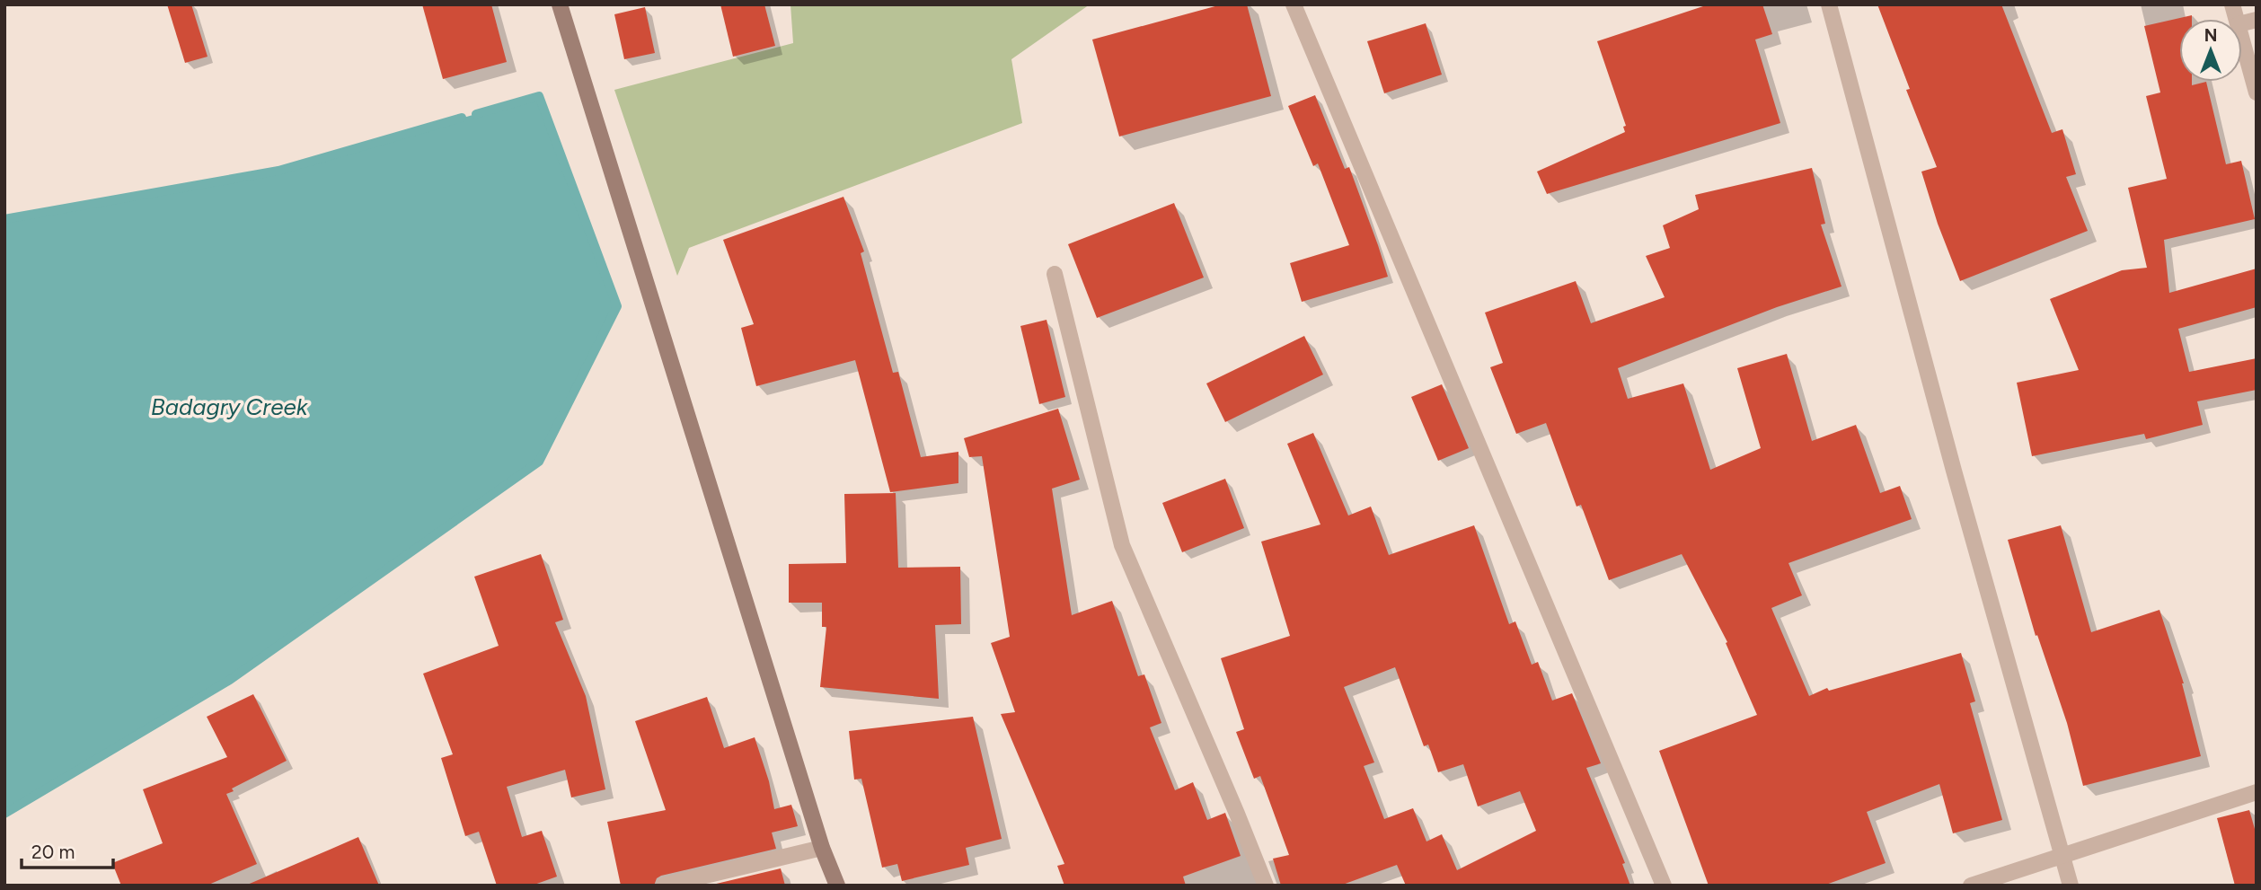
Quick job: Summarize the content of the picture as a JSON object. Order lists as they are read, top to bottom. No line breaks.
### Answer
{"water":["Badagry Creek"],"scale_bar":"20 m","north":"top"}
